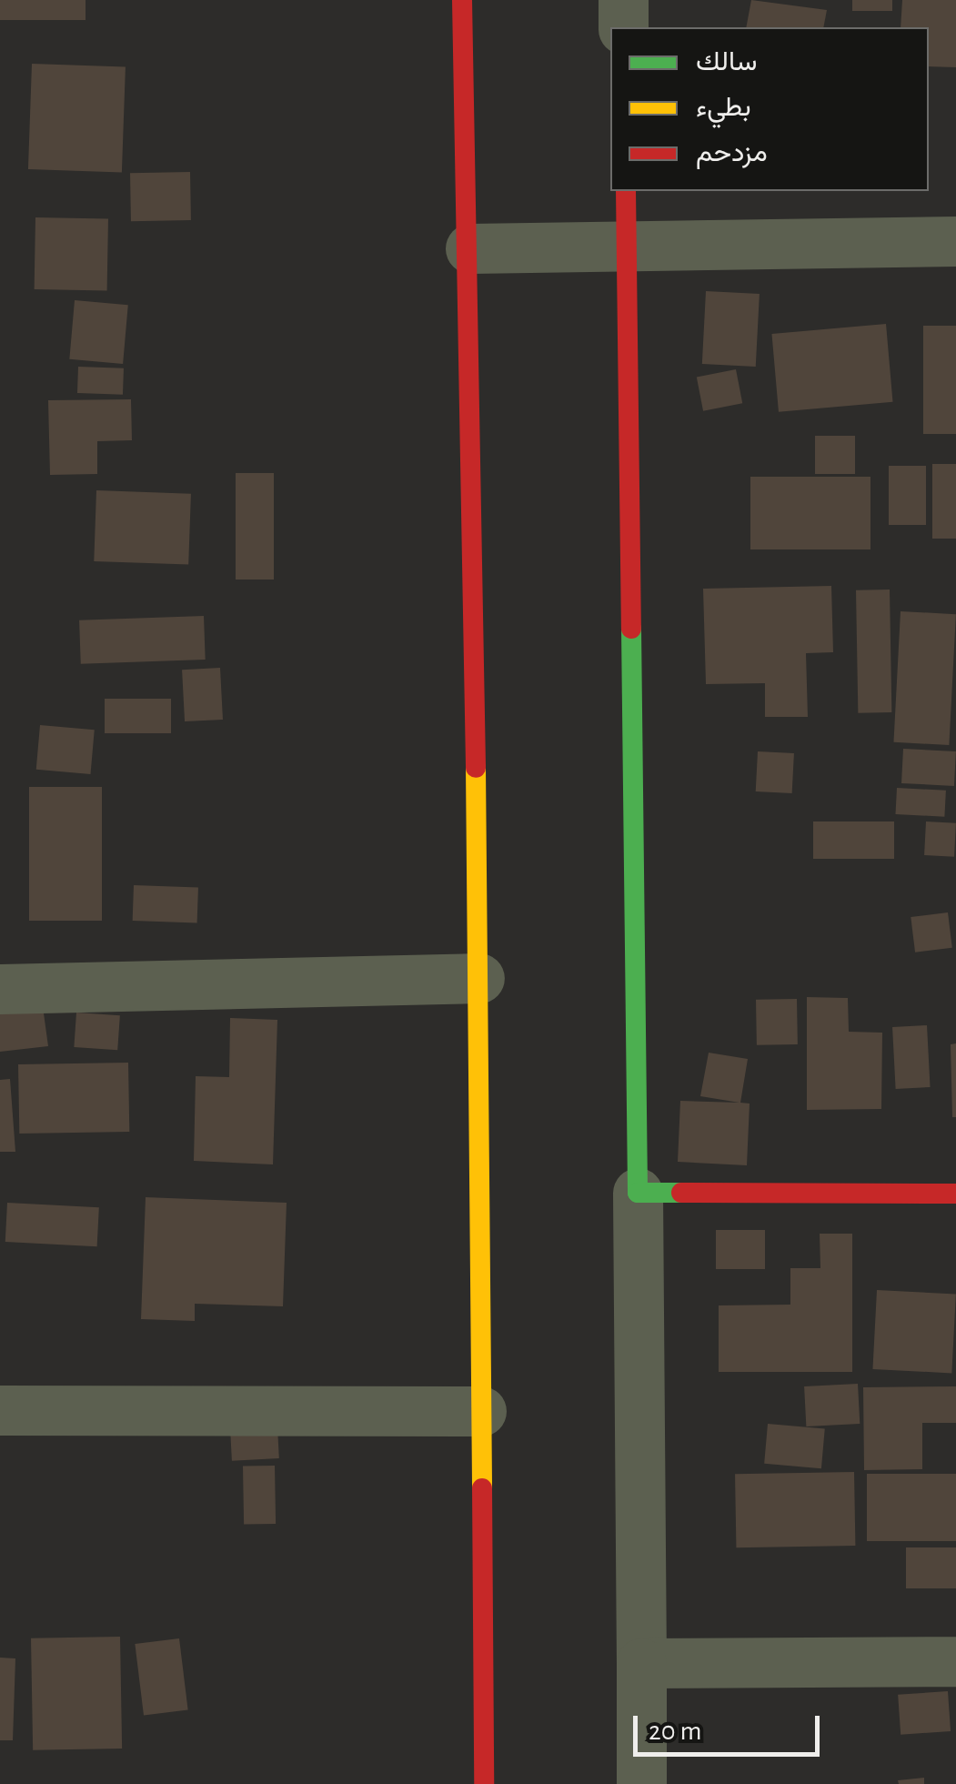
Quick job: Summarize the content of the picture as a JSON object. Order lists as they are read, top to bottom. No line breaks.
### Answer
{"legend":["سالك","بطيء","مزدحم"],"scale_bar":"20 m"}
